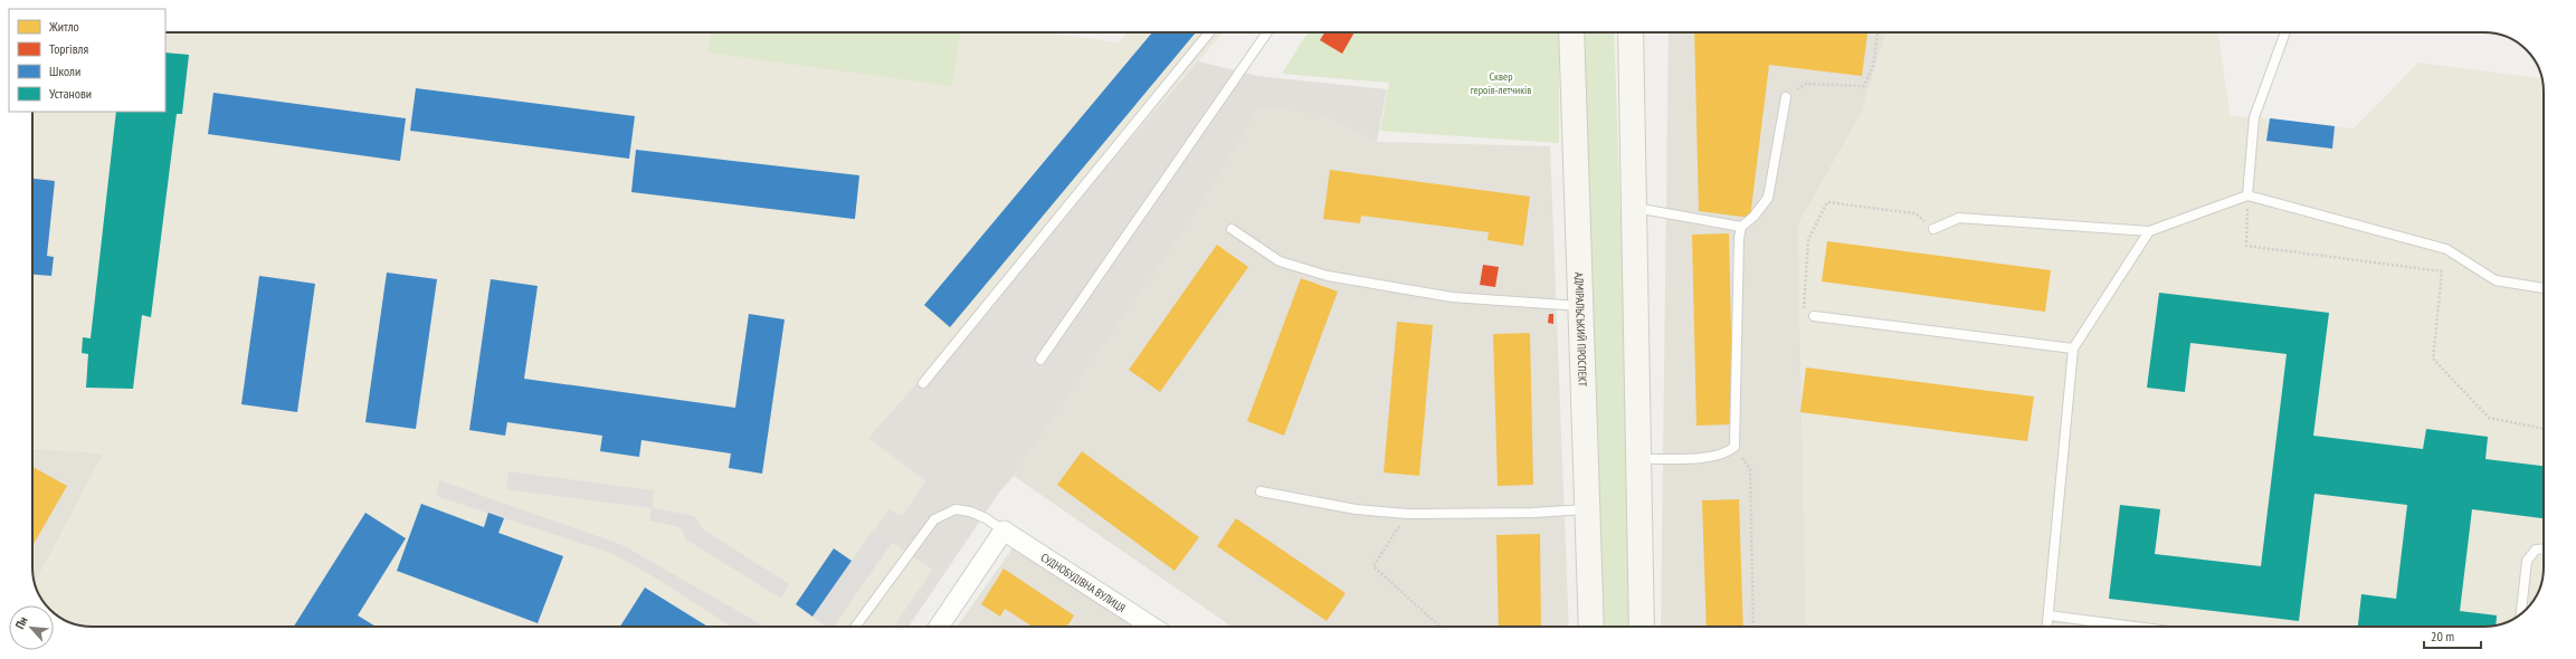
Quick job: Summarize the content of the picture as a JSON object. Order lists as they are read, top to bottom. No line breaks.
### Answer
{"streets":{"main road":["АДМІРАЛЬСЬКИЙ ПРОСПЕКТ"],"street":["СУДНОБУДІВНА ВУЛИЦЯ"]},"parks":["Сквер героїв-летчиків"],"legend":["Житло","Торгівля","Школи","Установи"],"scale_bar":"20 m","north":"top left"}
